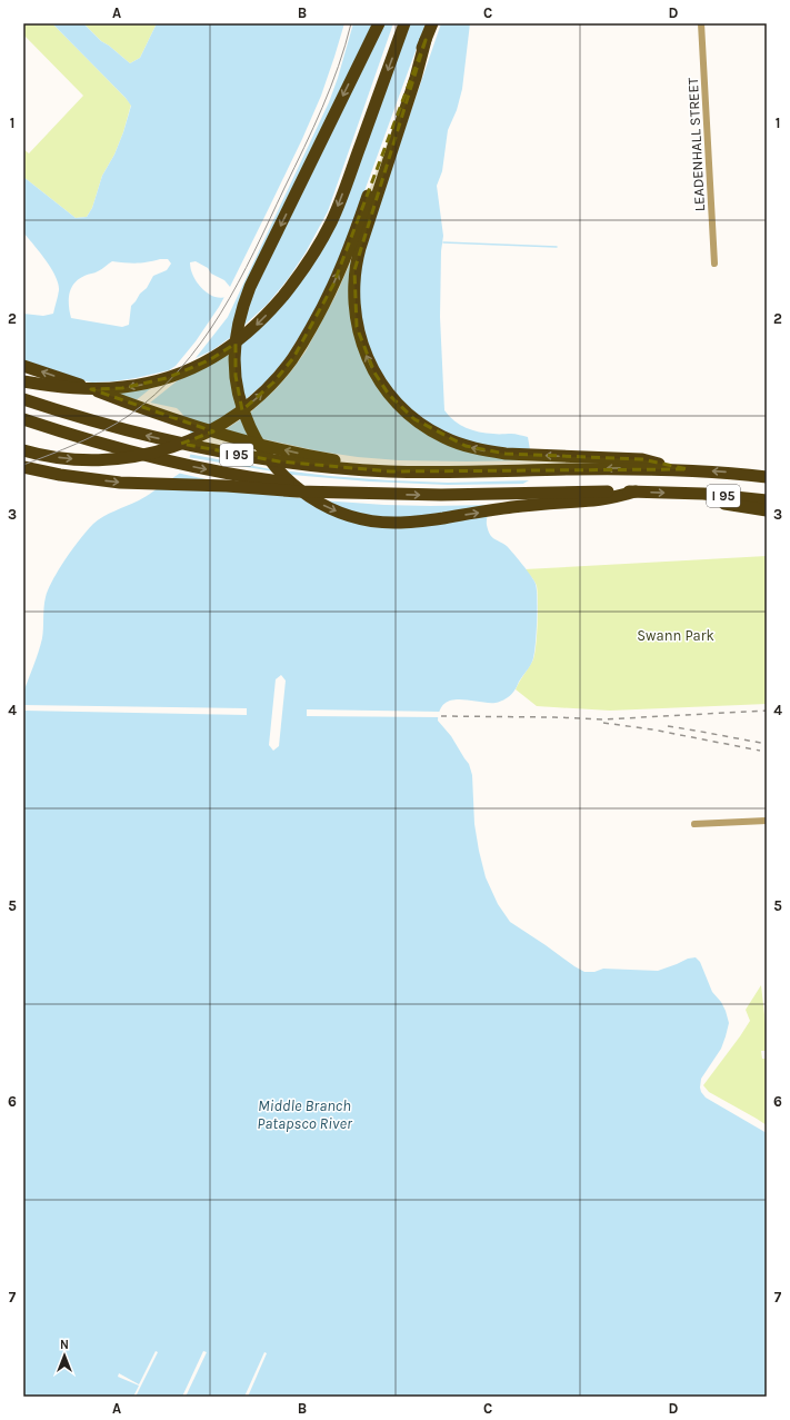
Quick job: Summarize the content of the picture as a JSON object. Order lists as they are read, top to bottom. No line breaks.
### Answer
{"streets":{"highway":["I 95"],"street":["LEADENHALL STREET"]},"water":["Middle Branch Patapsco River"],"parks":["Swann Park"],"north":"top","grid":{"columns":["A","B","C","D"],"rows":["1","2","3","4","5","6","7"]}}
